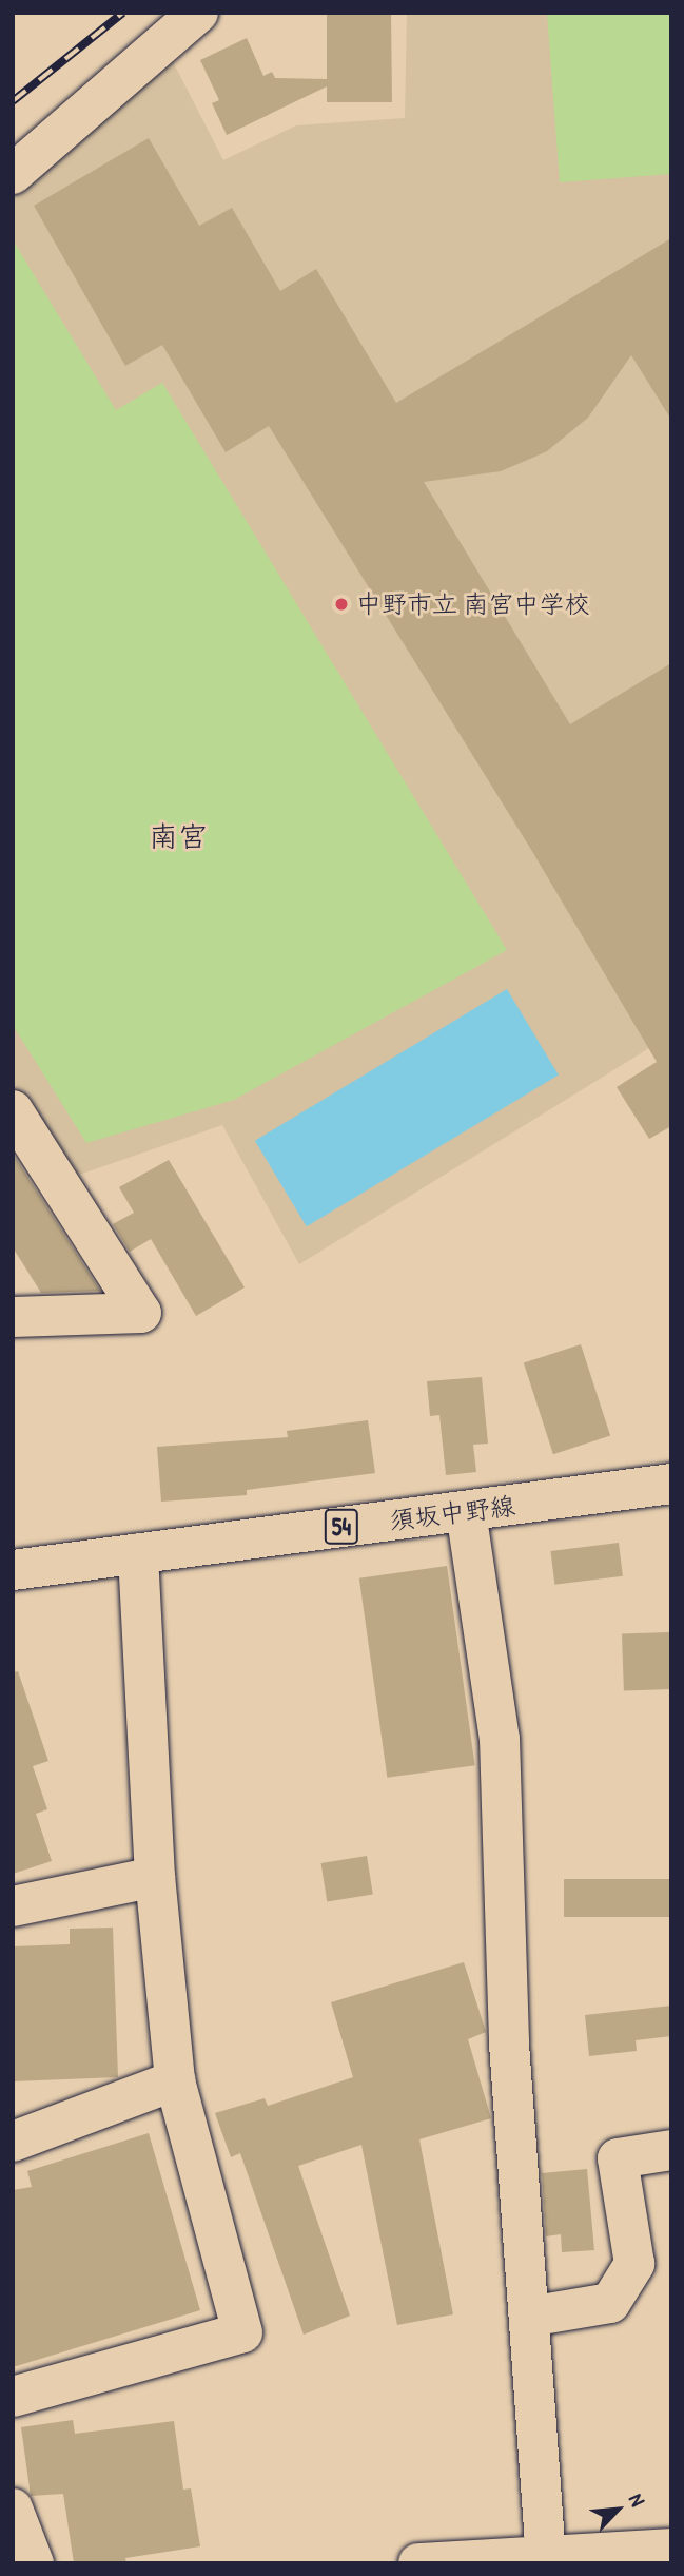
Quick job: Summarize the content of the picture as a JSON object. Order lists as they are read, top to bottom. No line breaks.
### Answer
{"streets":{"street":["須坂中野線","54"]},"districts":["南宮"],"places":["中野市立 南宮中学校"],"north":"top right"}
